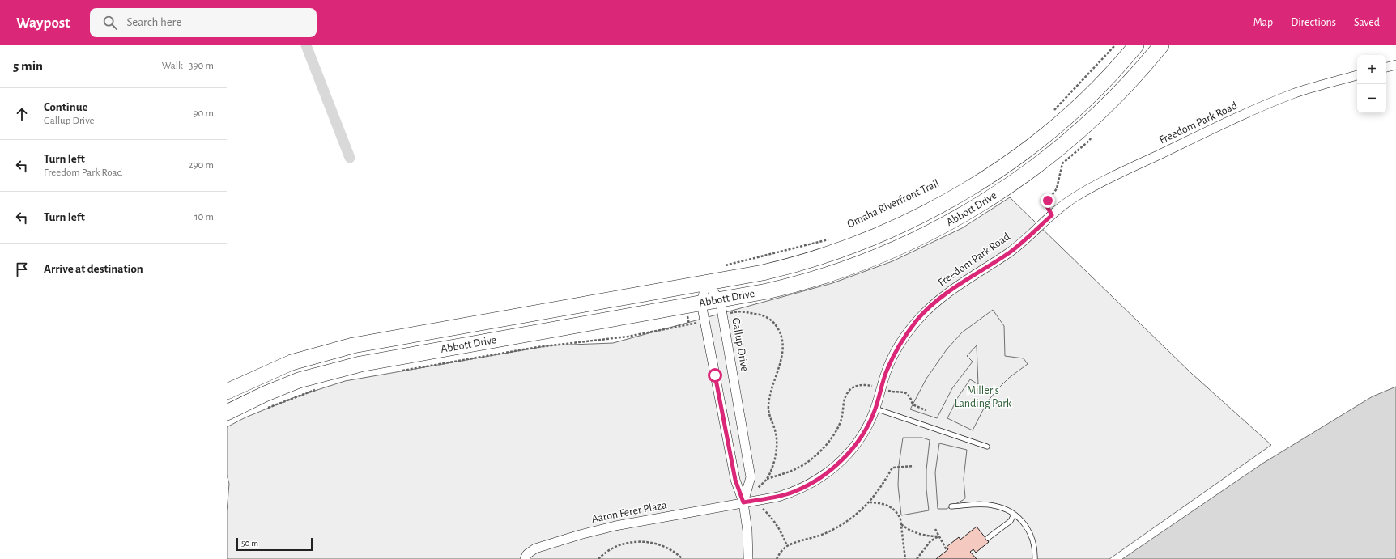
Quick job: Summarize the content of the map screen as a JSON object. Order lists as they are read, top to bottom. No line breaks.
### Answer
{"streets":{"highway":["Abbott Drive"],"street":["Freedom Park Road","Gallup Drive","Aaron Ferer Plaza"]},"crossings":[["Freedom Park Road","Gallup Drive"],["Freedom Park Road","Aaron Ferer Plaza"],["Abbott Drive","Gallup Drive"],["Gallup Drive","Aaron Ferer Plaza"]],"parks":["Miller's Landing Park"],"scale_bar":"50 m","page":{"header":"Waypost","search":"Search here","nav":["Map","Directions","Saved"],"heading":["5 min","Walk · 390 m"],"map_buttons":["+","−"],"list":[["Continue","Gallup Drive","90 m"],["Turn left","Freedom Park Road","290 m"],["Turn left","10 m"],"Arrive at destination"],"scale":"50 m"}}
